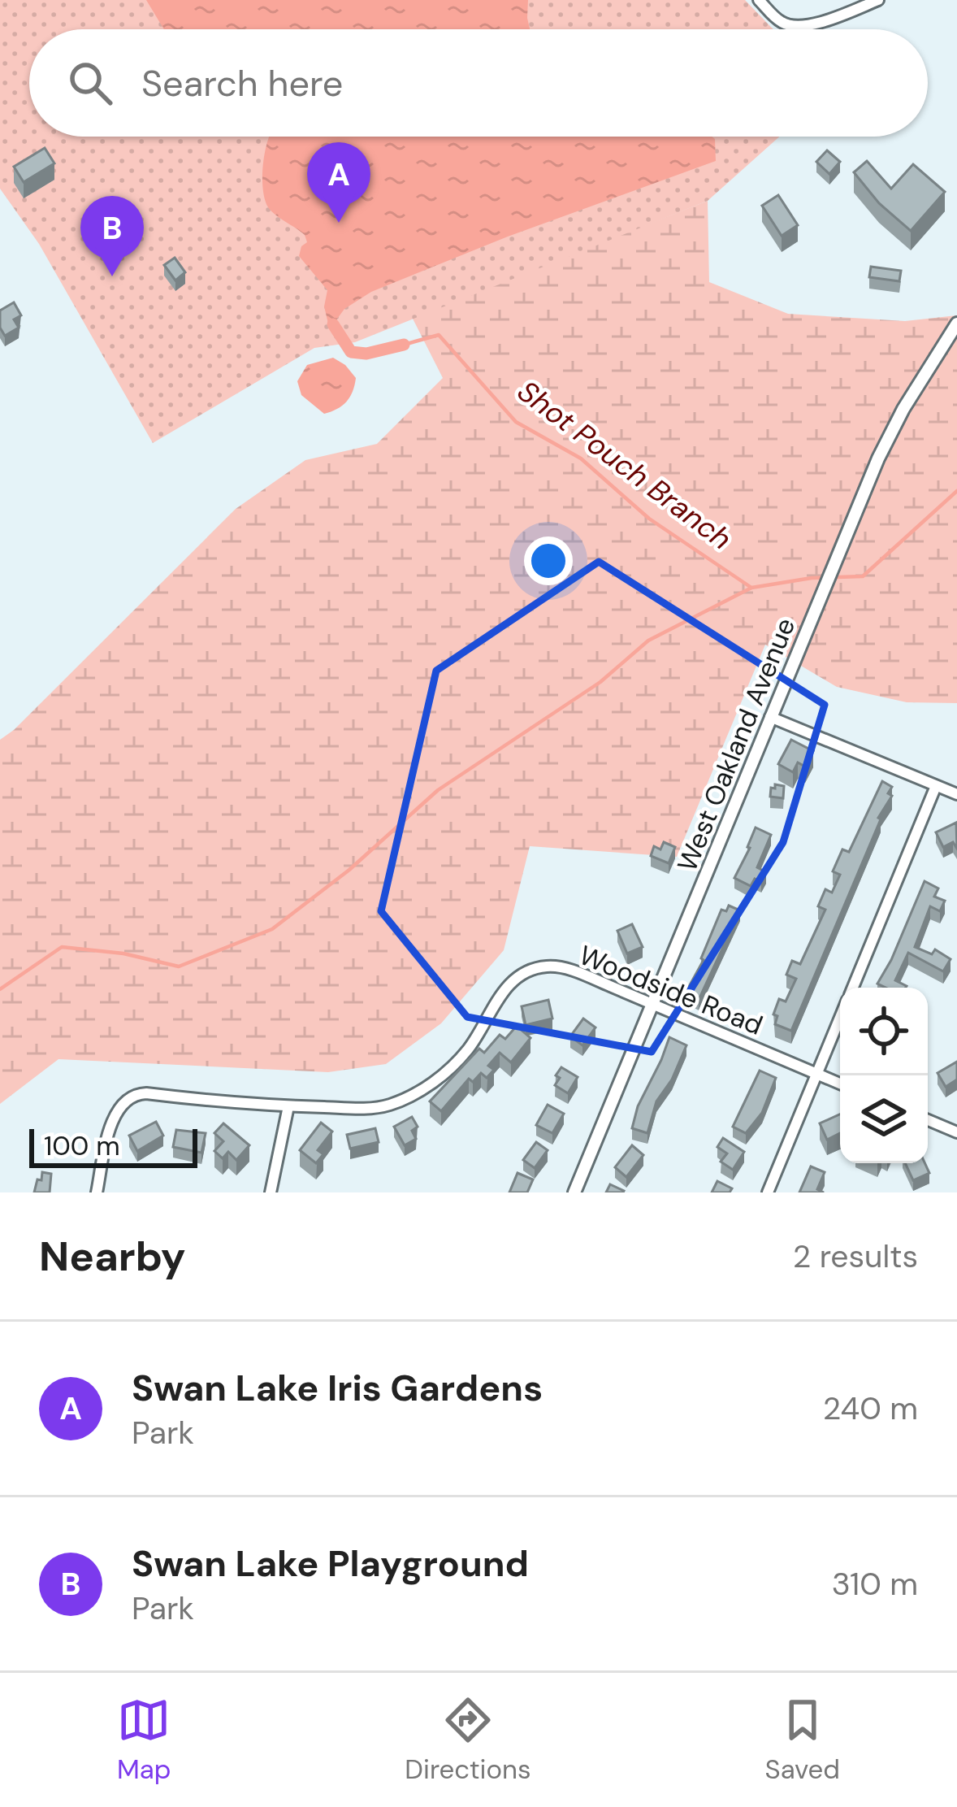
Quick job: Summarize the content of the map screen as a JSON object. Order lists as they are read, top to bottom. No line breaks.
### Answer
{"streets":{"street":["West Oakland Avenue","Woodside Road"]},"crossings":[["West Oakland Avenue","Woodside Road"]],"water":["Shot Pouch Branch"],"scale_bar":"100 m","page":{"search":"Search here","pins":["A","B"],"scale":"100 m","heading":["Nearby","2 results"],"list":[{"mark":"A","name":"Swan Lake Iris Gardens","note":"Park","value":"240 m"},{"mark":"B","name":"Swan Lake Playground","note":"Park","value":"310 m"}],"nav":["Map","Directions","Saved"]}}
